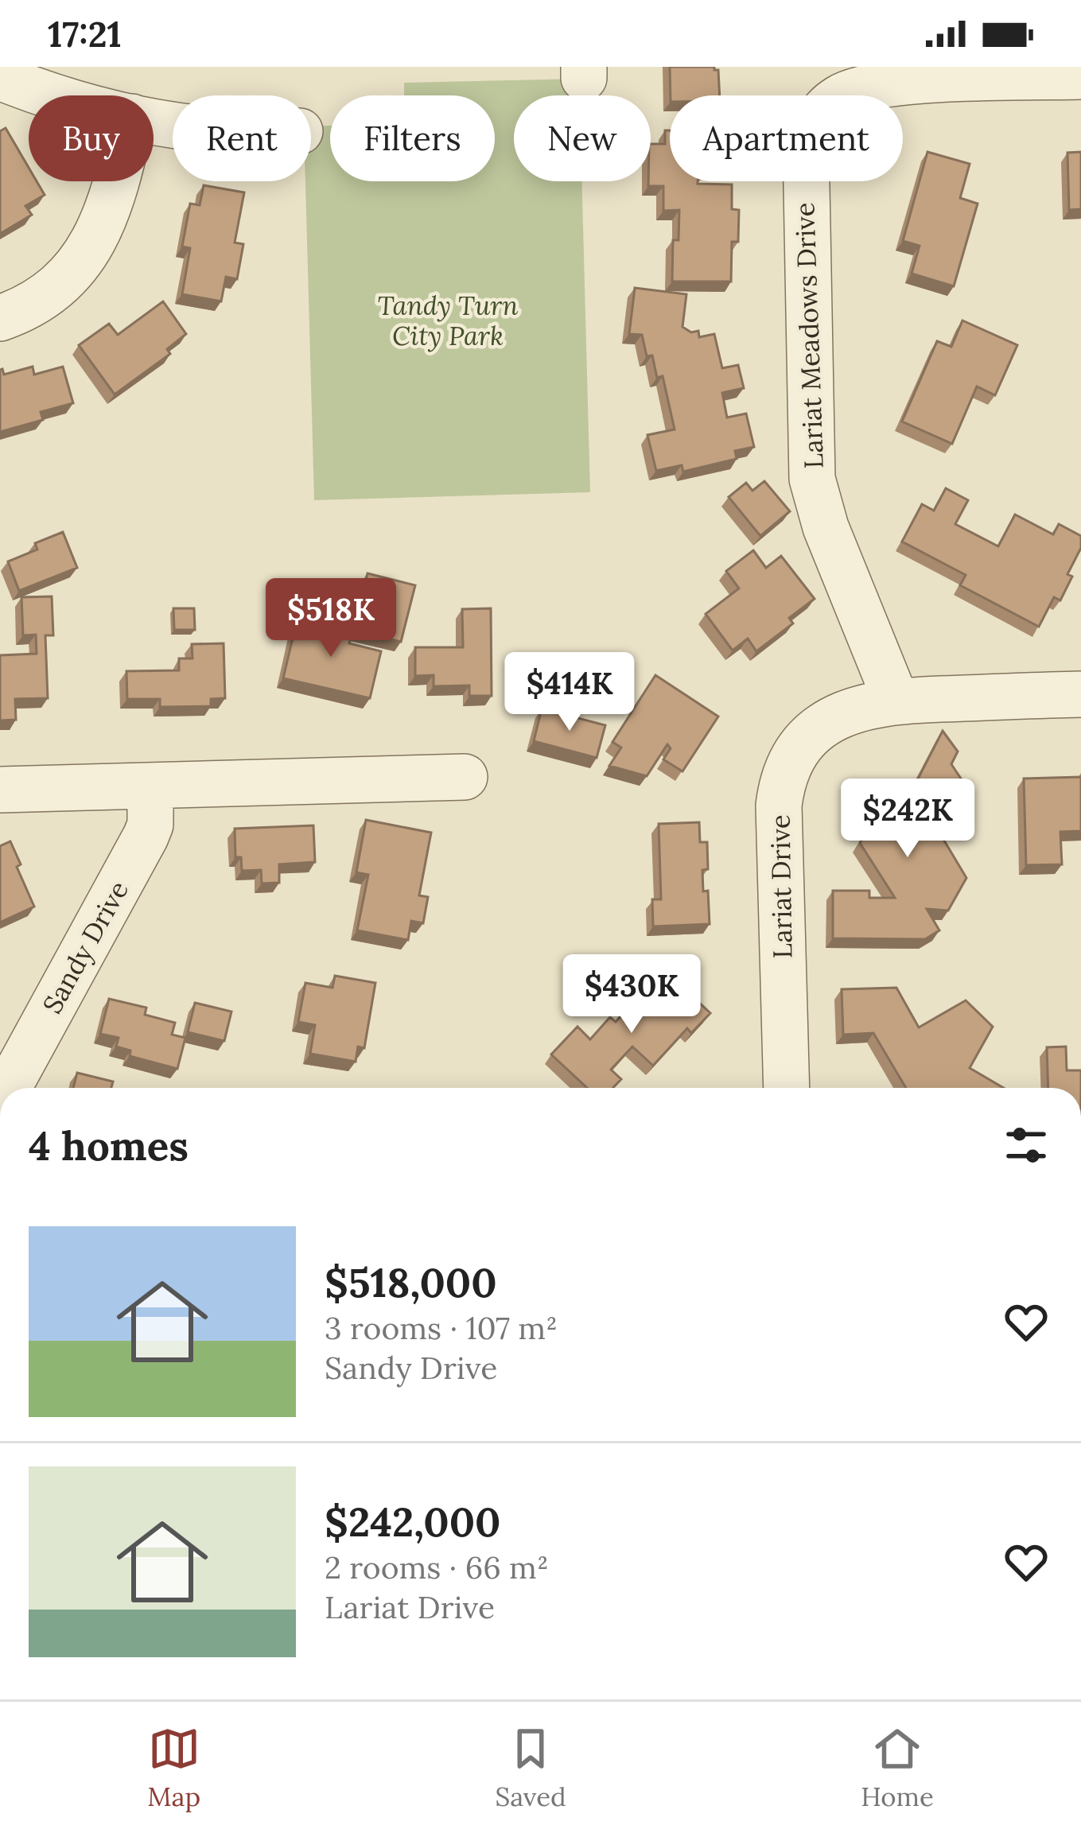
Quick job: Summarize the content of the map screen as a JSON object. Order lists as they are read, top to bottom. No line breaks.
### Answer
{"streets":{"street":["Lariat Meadows Drive","Lariat Drive","Sandy Drive"]},"crossings":[["Lariat Meadows Drive","Lariat Drive"]],"parks":["Tandy Turn City Park"],"page":{"status":"17:21","chip":["Buy","Rent","Filters","New","Apartment"],"price":["$518K","$414K","$242K","$430K"],"heading":"4 homes","list":[{"name":"$518,000","note":"3 rooms · 107 m² · Sandy Drive"},{"name":"$242,000","note":"2 rooms · 66 m² · Lariat Drive"}],"tabs":["Map","Saved","Home"]}}
